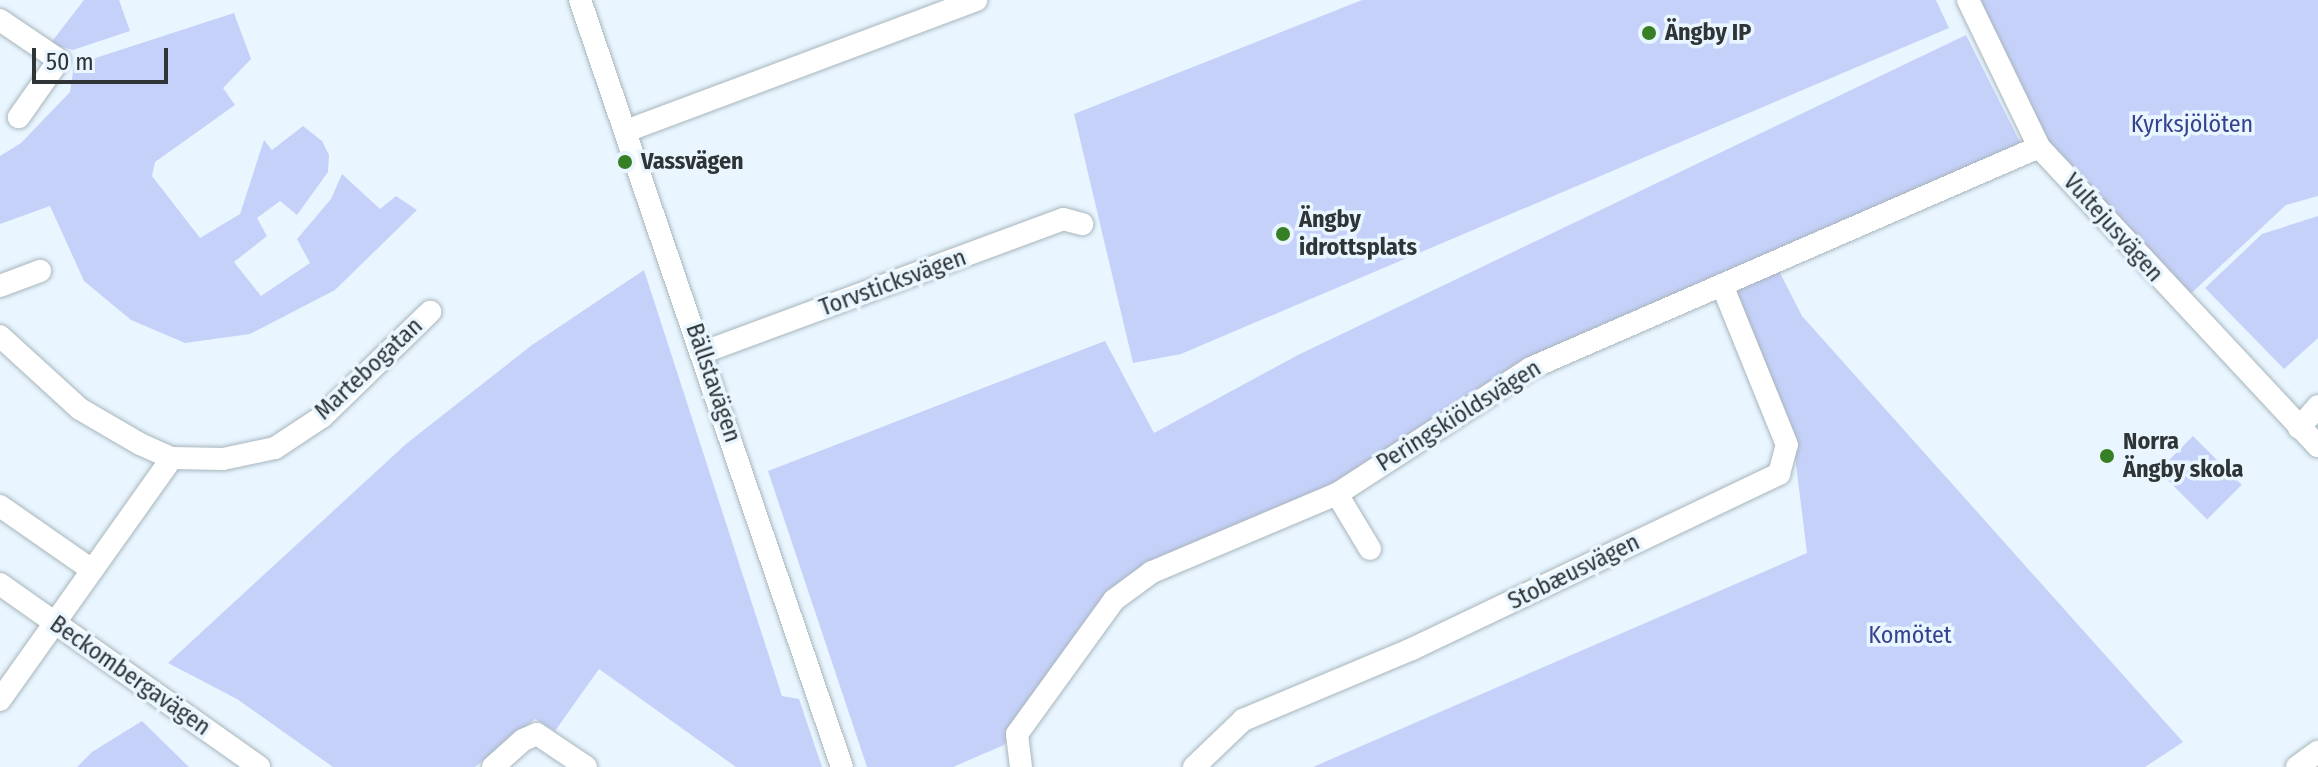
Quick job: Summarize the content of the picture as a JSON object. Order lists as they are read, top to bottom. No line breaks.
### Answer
{"streets":{"street":["Vultejusvägen","Torvsticksvägen","Martebogatan","Bällstavägen","Peringskiöldsvägen","Stobæusvägen","Beckombergavägen"]},"crossings":[["Vultejusvägen","Peringskiöldsvägen"],["Torvsticksvägen","Bällstavägen"],["Peringskiöldsvägen","Stobæusvägen"]],"parks":["Kyrksjölöten","Komötet"],"places":["Ängby IP","Vassvägen","Ängby idrottsplats","Norra Ängby skola"],"scale_bar":"50 m"}
